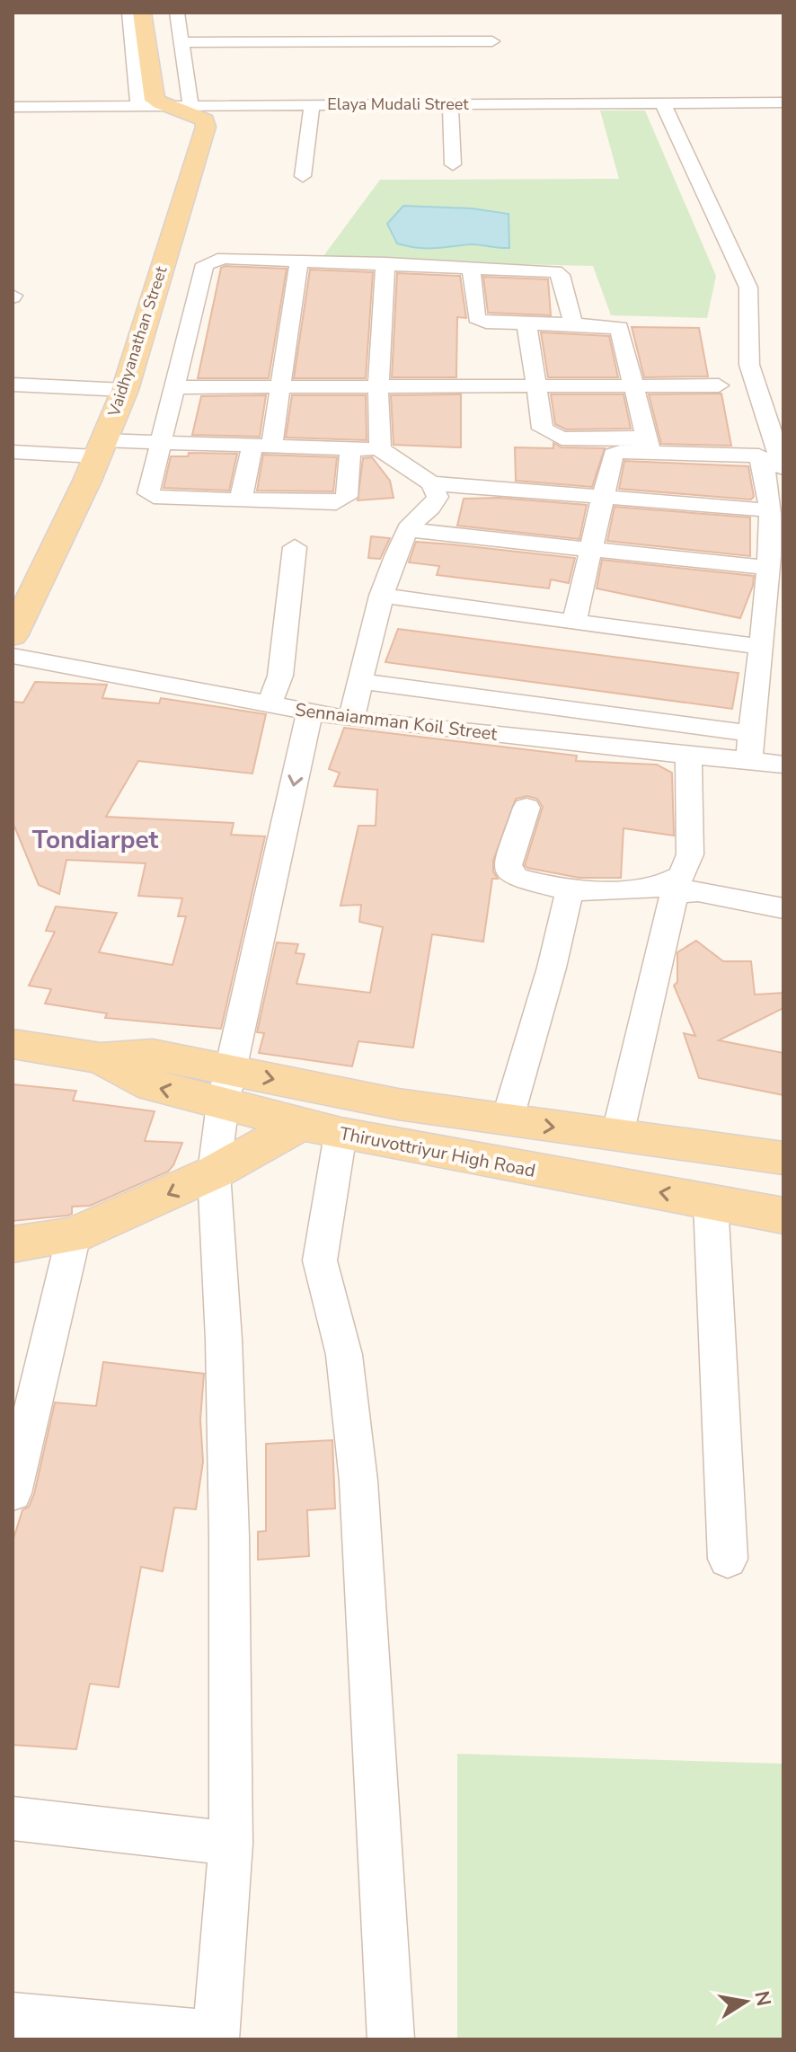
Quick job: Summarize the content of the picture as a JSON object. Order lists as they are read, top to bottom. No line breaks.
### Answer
{"streets":{"main road":["Vaidhyanathan Street","Thiruvottriyur High Road"],"street":["Elaya Mudali Street","Sennaiamman Koil Street"]},"crossings":[["Elaya Mudali Street","Vaidhyanathan Street"]],"districts":["Tondiarpet"],"north":"right"}
